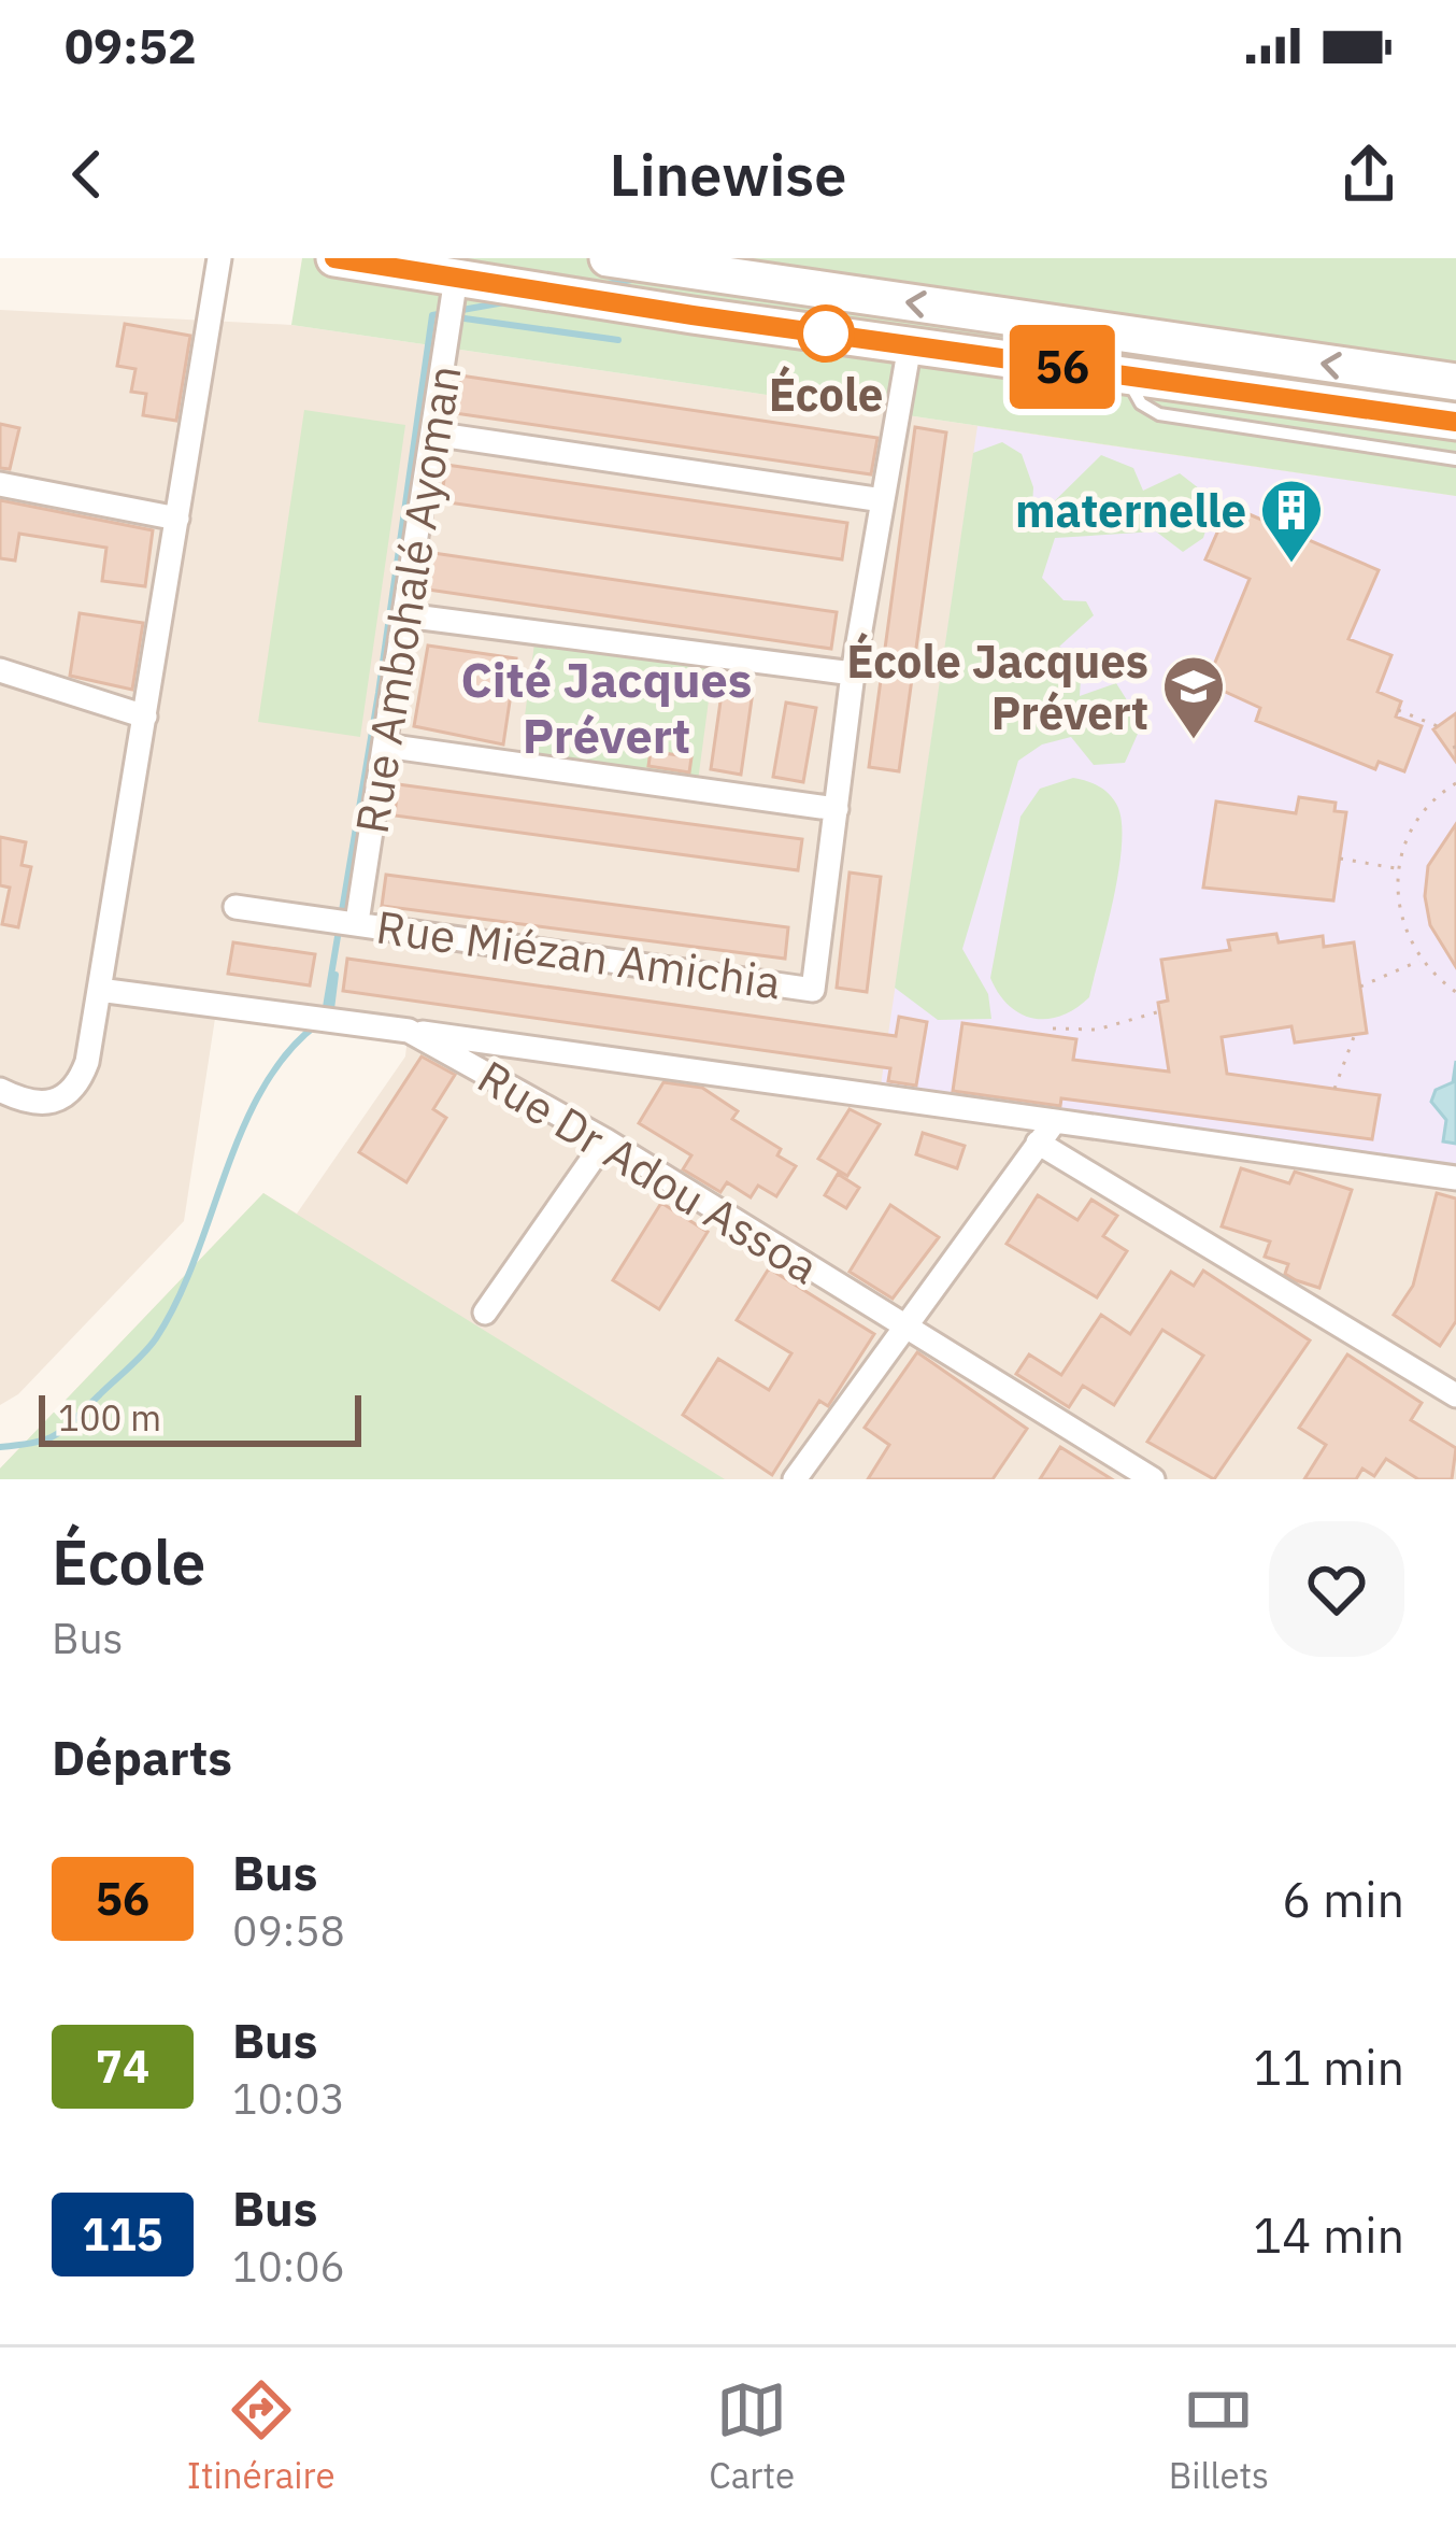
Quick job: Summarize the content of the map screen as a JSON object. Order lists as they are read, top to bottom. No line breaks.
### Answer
{"streets":{"street":["Rue Ambohalé Ayoman","Rue Miézan Amichia","Rue Dr Adou Assoa"]},"crossings":[["Rue Ambohalé Ayoman","Rue Miézan Amichia"]],"districts":["Cité Jacques Prévert"],"places":{"other":["École"],"building":["maternelle"],"school or university":["École Jacques Prévert"]},"lines":["bus line 56"],"scale_bar":"100 m","page":{"status":"09:52","header":"Linewise","on_map":"56","scale":"100 m","heading":[["École","Bus"],"Départs"],"list":[{"mark":"56","name":"Bus","note":"09:58","value":"6 min"},{"mark":"74","name":"Bus","note":"10:03","value":"11 min"},{"mark":"115","name":"Bus","note":"10:06","value":"14 min"}],"tabs":["Itinéraire","Carte","Billets"]}}
